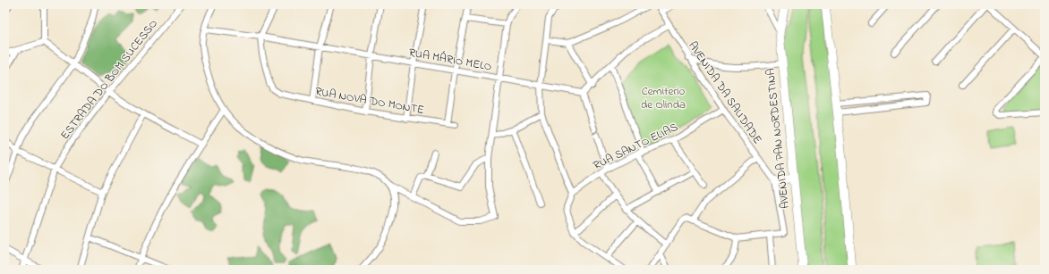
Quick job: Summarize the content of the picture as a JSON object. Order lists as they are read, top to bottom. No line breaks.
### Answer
{"streets":{"highway":["AVENIDA PAN NORDESTINA"],"street":["RUA MÁRIO MELO","ESTRADA DO BOM SUCESSO","AVENIDA DA SAUDADE","RUA NOVA DO MONTE","RUA SANTO ELIAS"]},"crossings":[["RUA MÁRIO MELO","RUA NOVA DO MONTE"],["AVENIDA DA SAUDADE","RUA SANTO ELIAS"]],"parks":["Cemiterio de Olinda"]}
